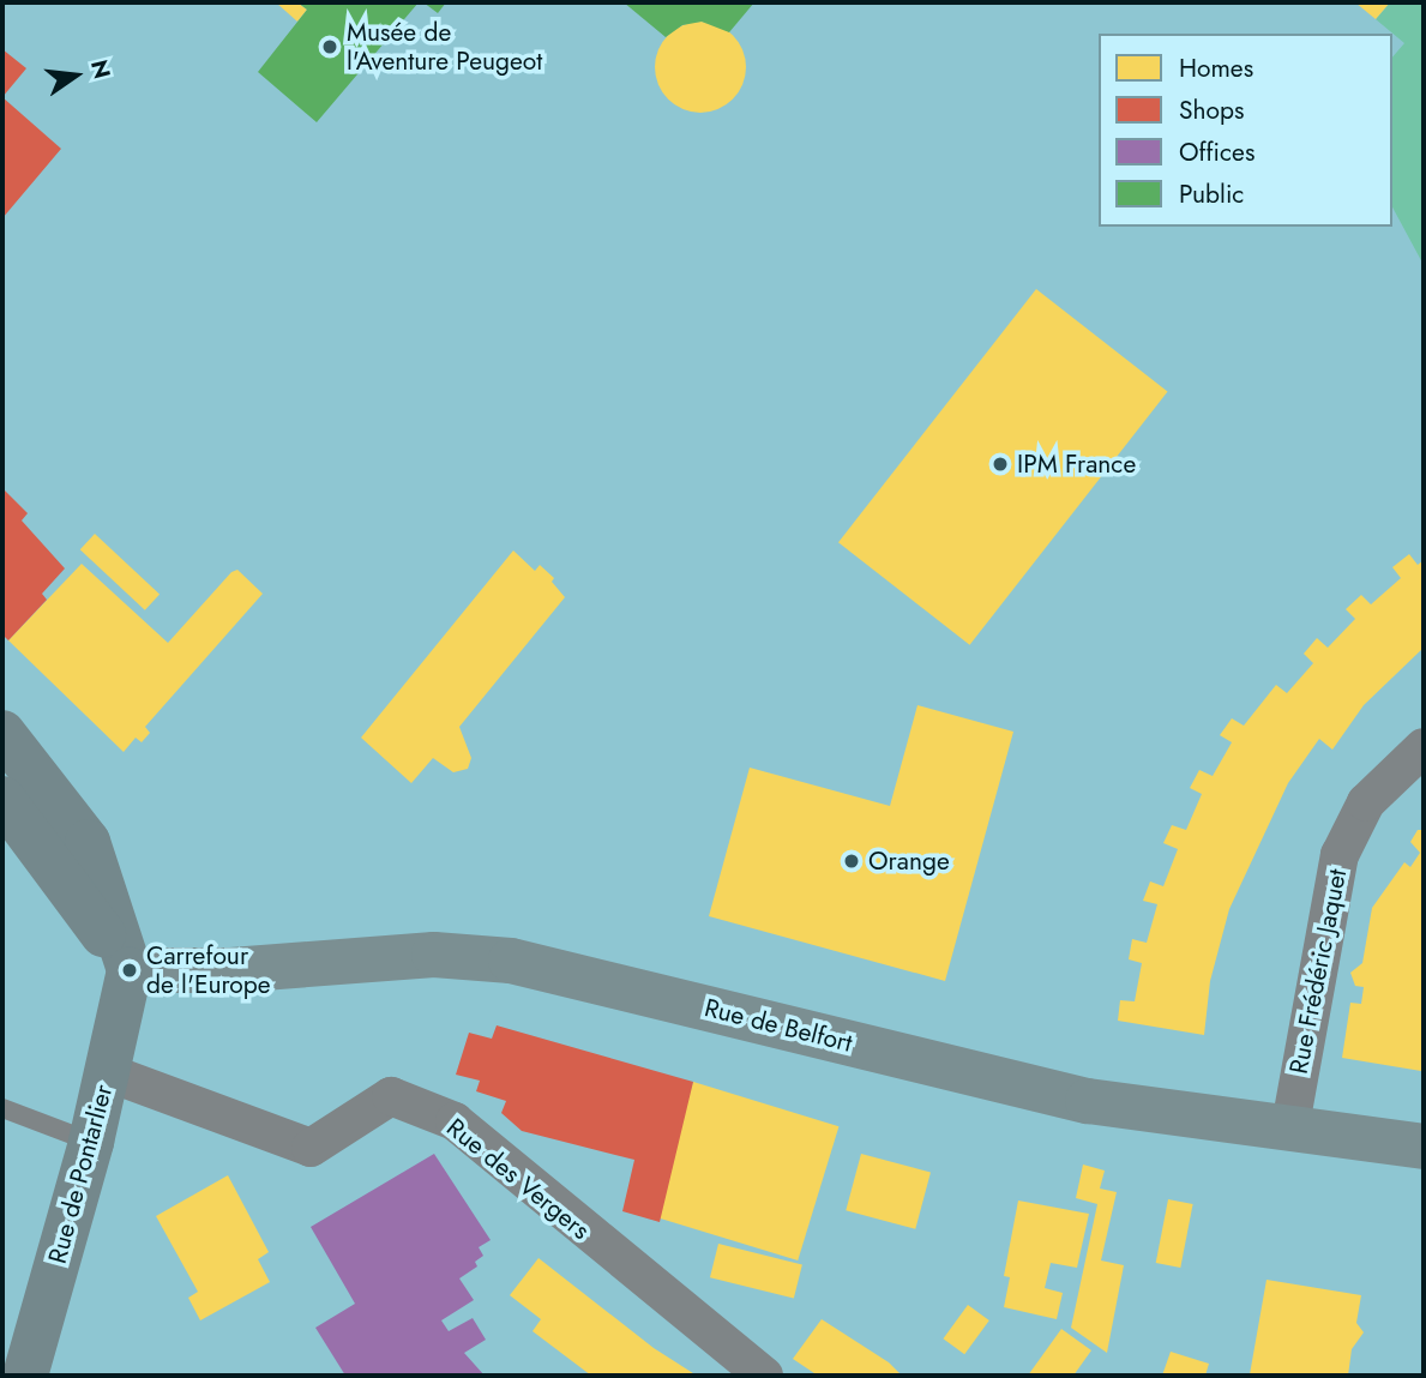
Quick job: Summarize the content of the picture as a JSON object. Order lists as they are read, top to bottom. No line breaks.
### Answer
{"streets":{"main road":["Rue de Belfort","Rue de Pontarlier"],"street":["Rue Frédéric Jaquet","Rue des Vergers"]},"crossings":[["Rue Frédéric Jaquet","Rue de Belfort"],["Rue de Belfort","Rue de Pontarlier"],["Rue de Pontarlier","Rue des Vergers"]],"places":["Musée de l'Aventure Peugeot","IPM France","Orange","Carrefour de l'Europe"],"legend":["Homes","Shops","Offices","Public"],"north":"right"}
